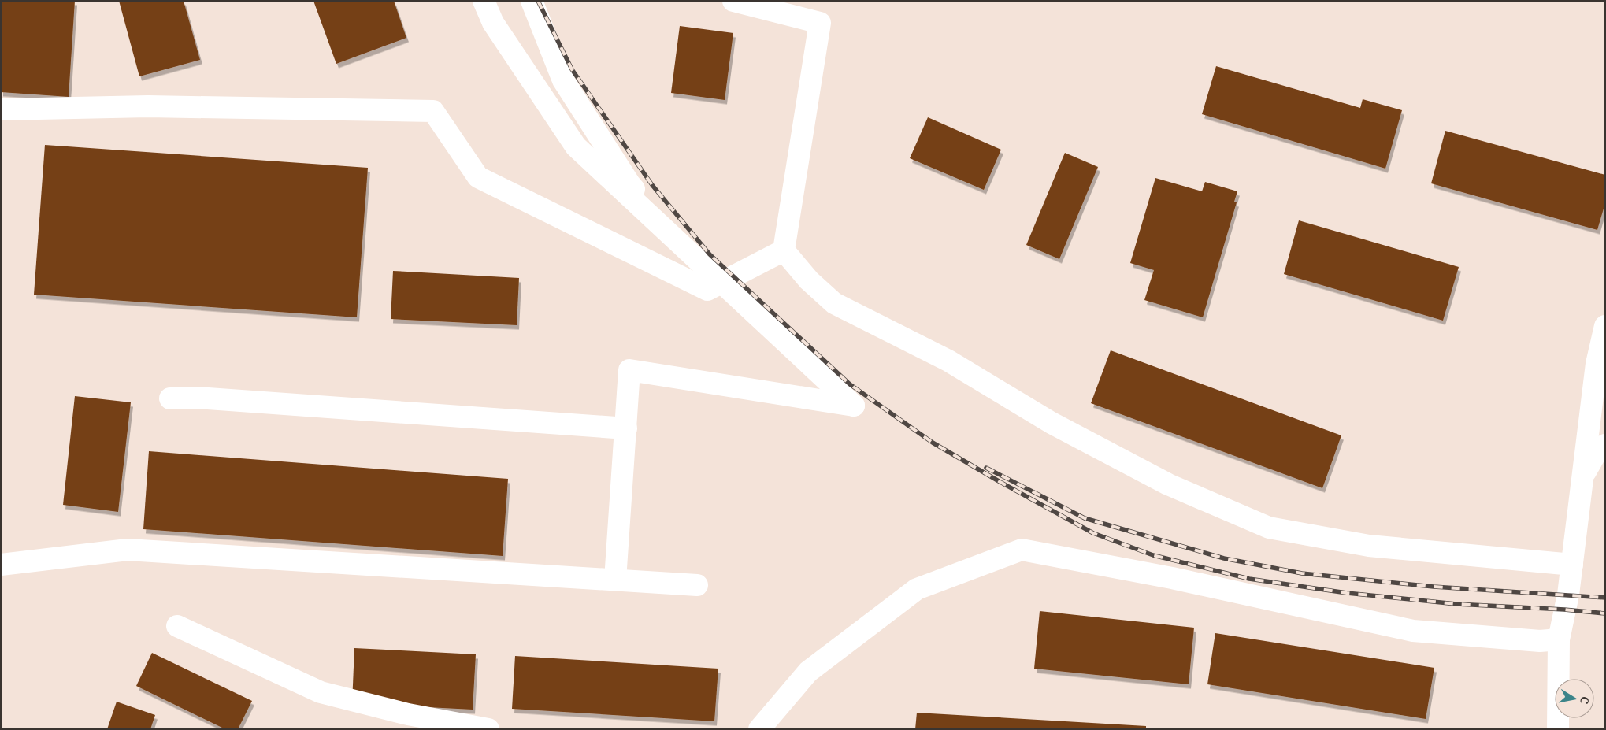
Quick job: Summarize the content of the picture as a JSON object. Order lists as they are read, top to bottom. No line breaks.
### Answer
{"north":"right"}
